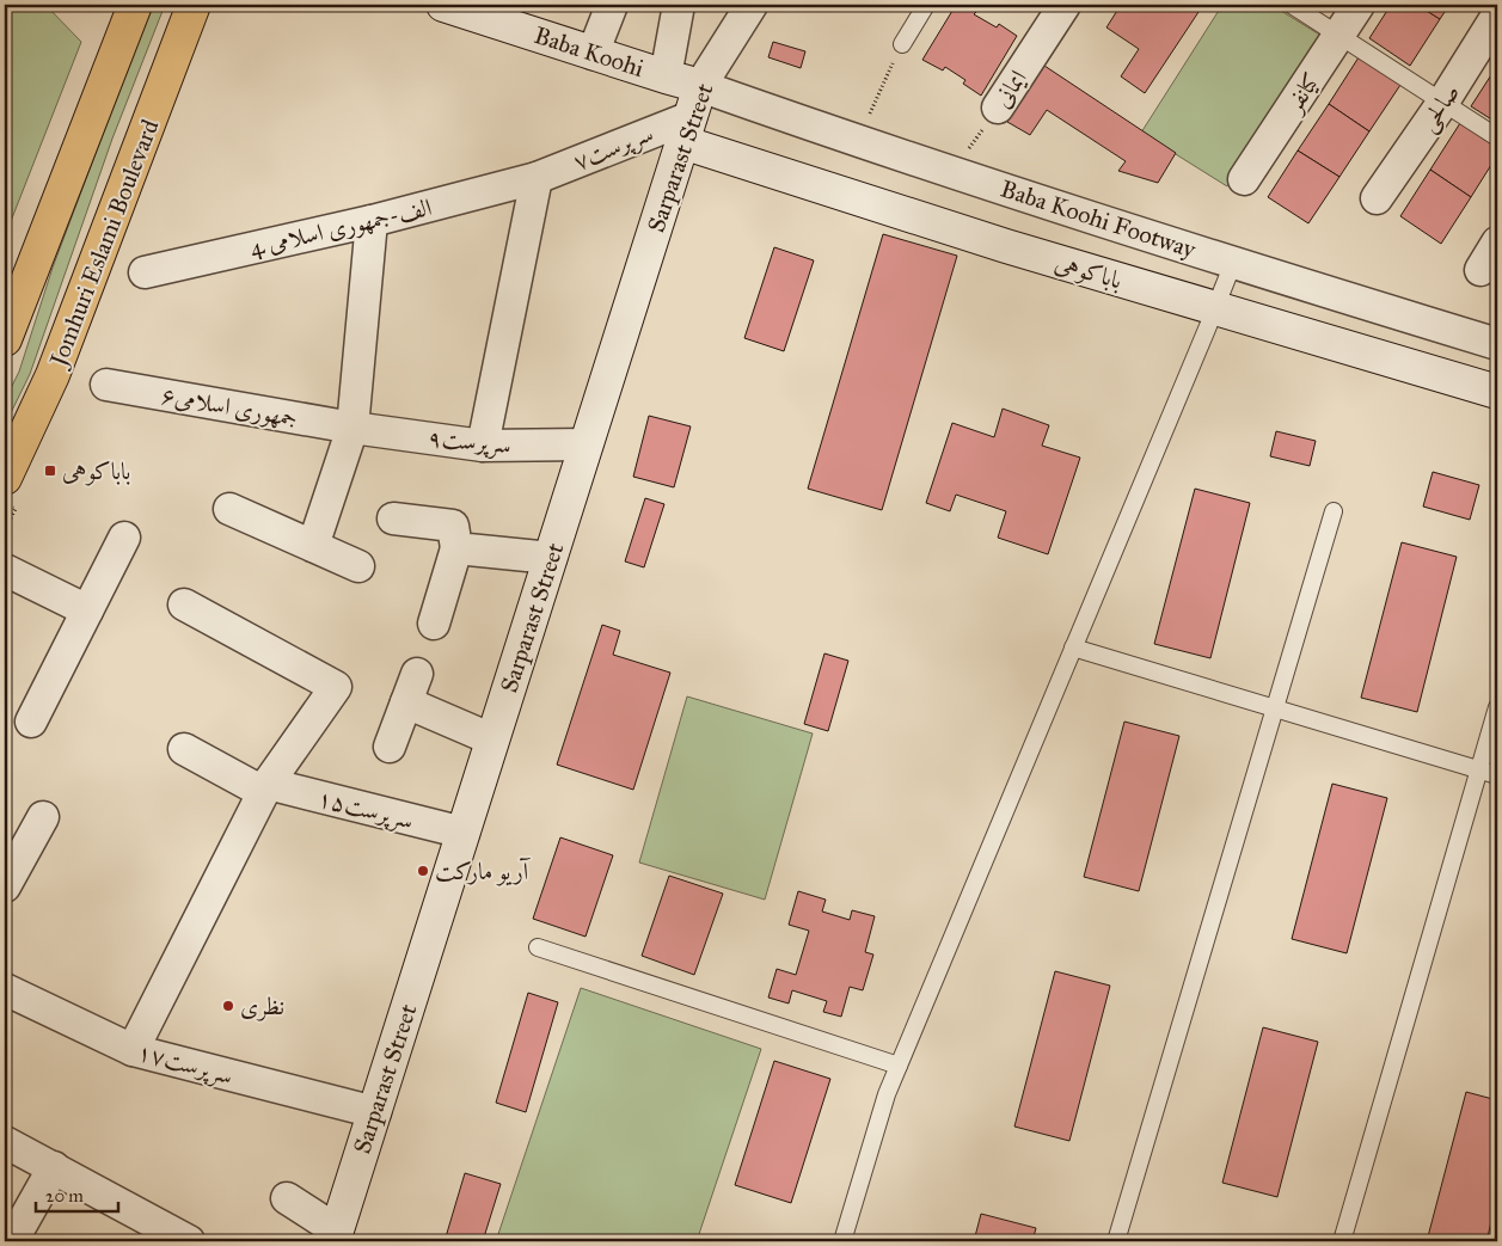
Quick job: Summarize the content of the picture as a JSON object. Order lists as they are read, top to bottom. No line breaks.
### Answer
{"streets":{"main road":["Jomhuri Eslami Boulevard"],"street":["Baba Koohi","ایمانی","کیانفر","صالحی","سرپرست۷","Sarparast Street","Baba Koohi Footway","4 الف-جمهوری اسلامی","باباکوهی","جمهوری اسلامی۶","سرپرست۹","سرپرست۱۵","سرپرست۱۷"]},"crossings":[["Baba Koohi","Sarparast Street"],["Baba Koohi","Baba Koohi Footway"],["ایمانی","Baba Koohi Footway"],["سرپرست۷","Sarparast Street"],["سرپرست۷","4 الف-جمهوری اسلامی"],["سرپرست۷","باباکوهی"],["Sarparast Street","Baba Koohi Footway"],["Sarparast Street","باباکوهی"],["Sarparast Street","سرپرست۹"],["Sarparast Street","سرپرست۱۵"],["Sarparast Street","سرپرست۱۷"],["جمهوری اسلامی۶","سرپرست۹"]],"places":{"transit":["باباکوهی"],"other":["آریو مارکت","نظری"]},"scale_bar":"20 m"}
